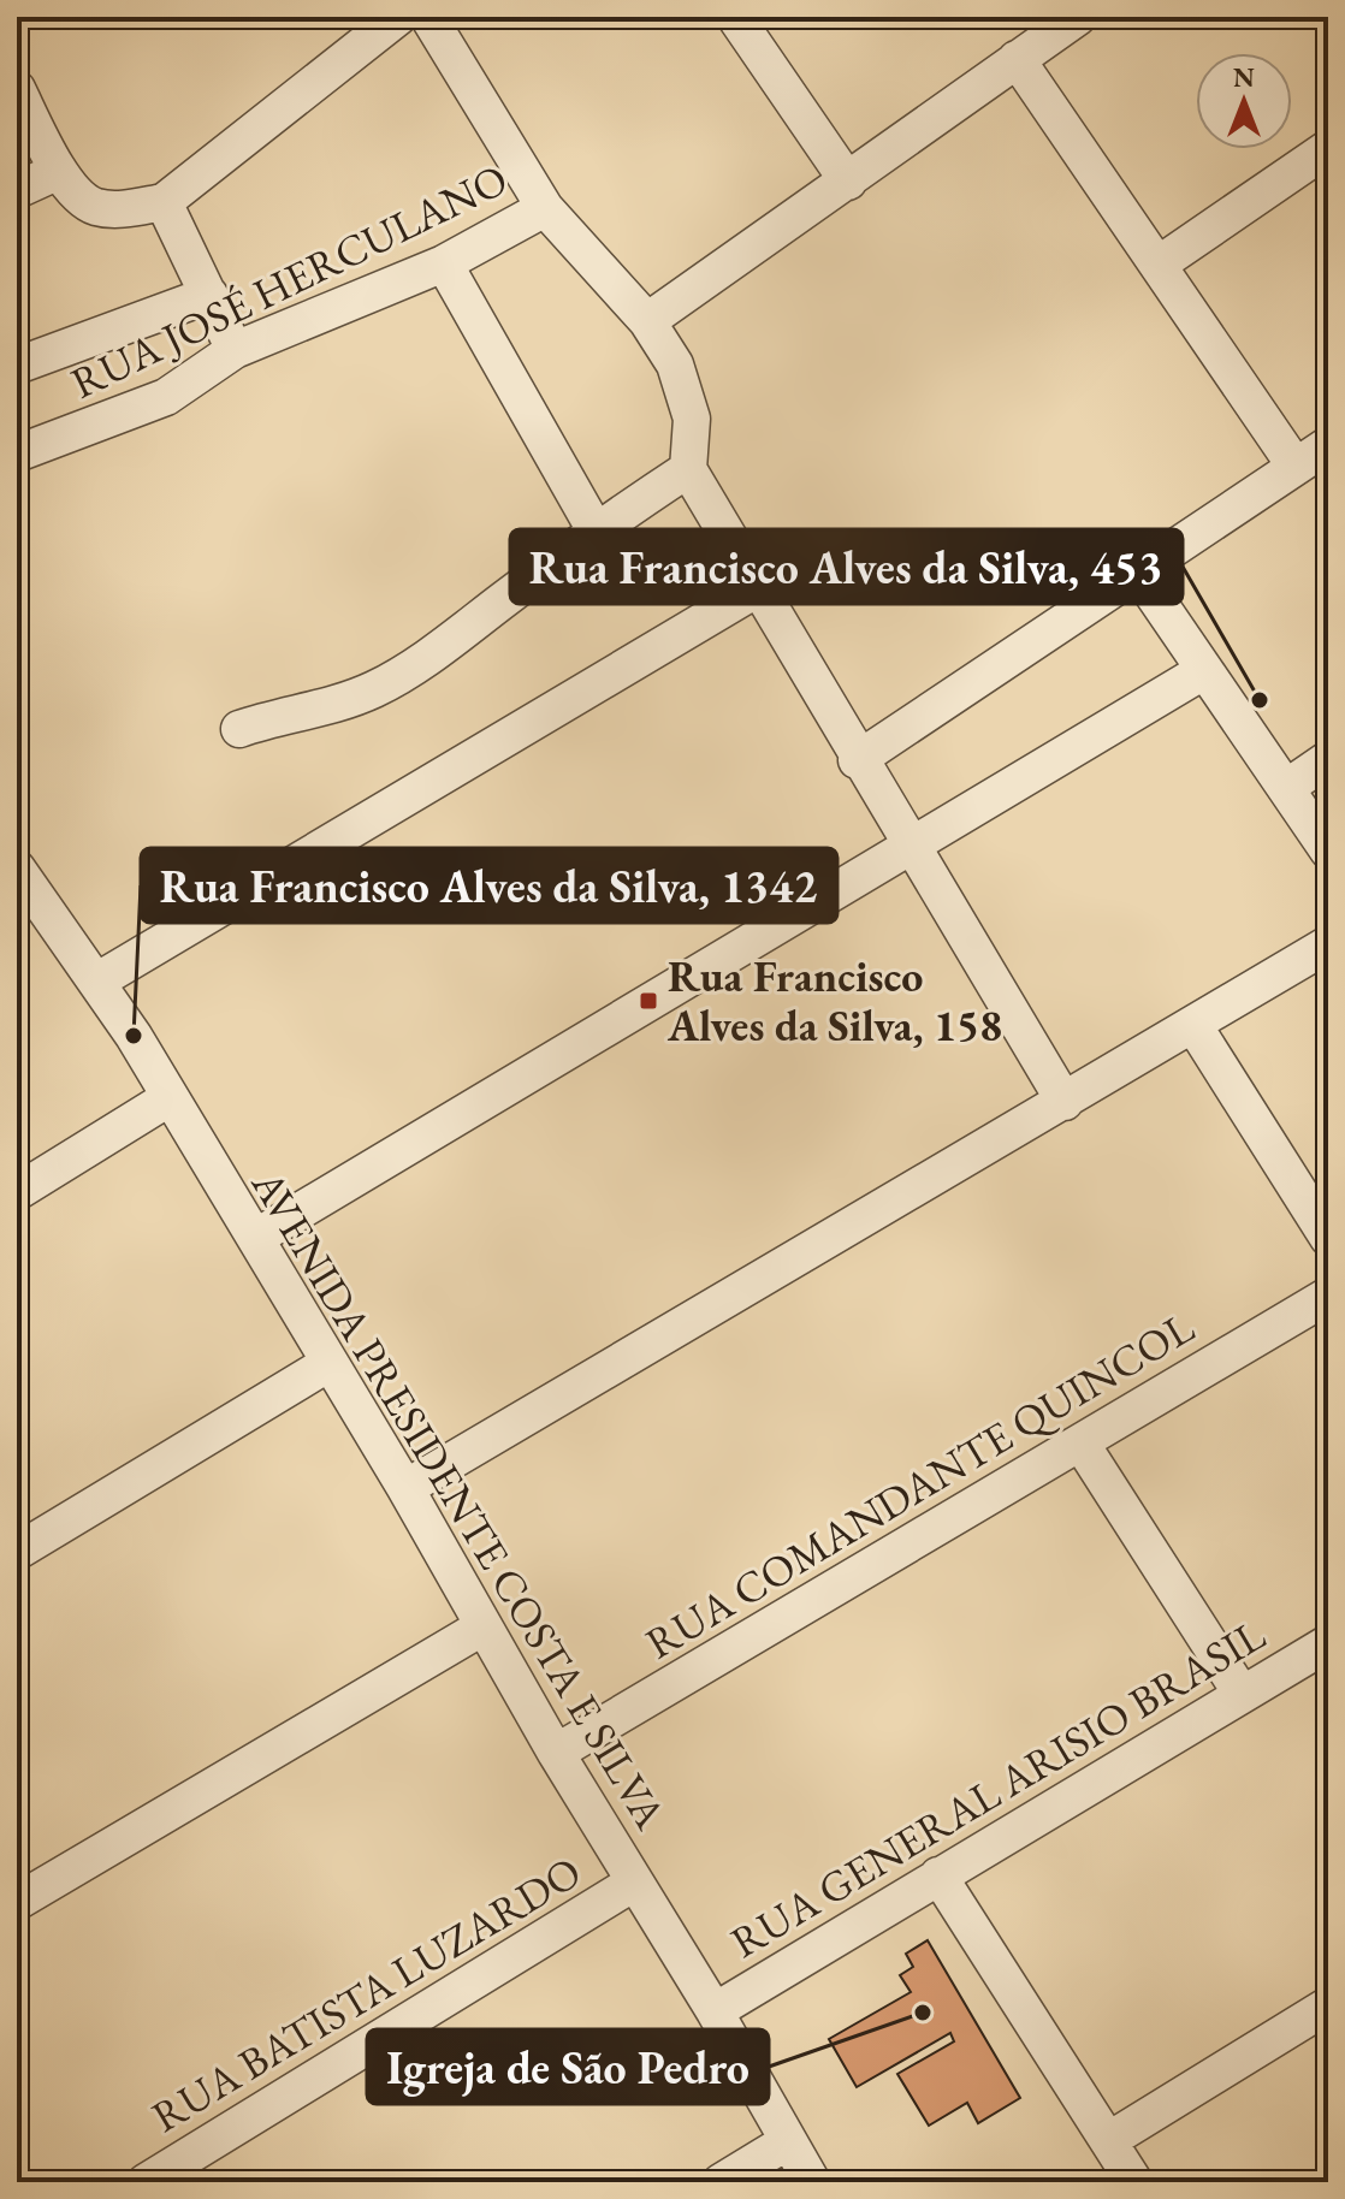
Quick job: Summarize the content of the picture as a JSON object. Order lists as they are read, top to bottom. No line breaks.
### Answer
{"streets":{"street":["RUA JOSÉ HERCULANO","RUA COMANDANTE QUINCOL","AVENIDA PRESIDENTE COSTA E SILVA","RUA GENERAL ARISIO BRASIL","RUA BATISTA LUZARDO"]},"crossings":[["RUA COMANDANTE QUINCOL","AVENIDA PRESIDENTE COSTA E SILVA"],["AVENIDA PRESIDENTE COSTA E SILVA","RUA GENERAL ARISIO BRASIL"],["AVENIDA PRESIDENTE COSTA E SILVA","RUA BATISTA LUZARDO"]],"places":{"other":["Rua Francisco Alves da Silva, 453","Rua Francisco Alves da Silva, 1342","Igreja de São Pedro"],"transit":["Rua Francisco Alves da Silva, 158"]},"north":"top"}
